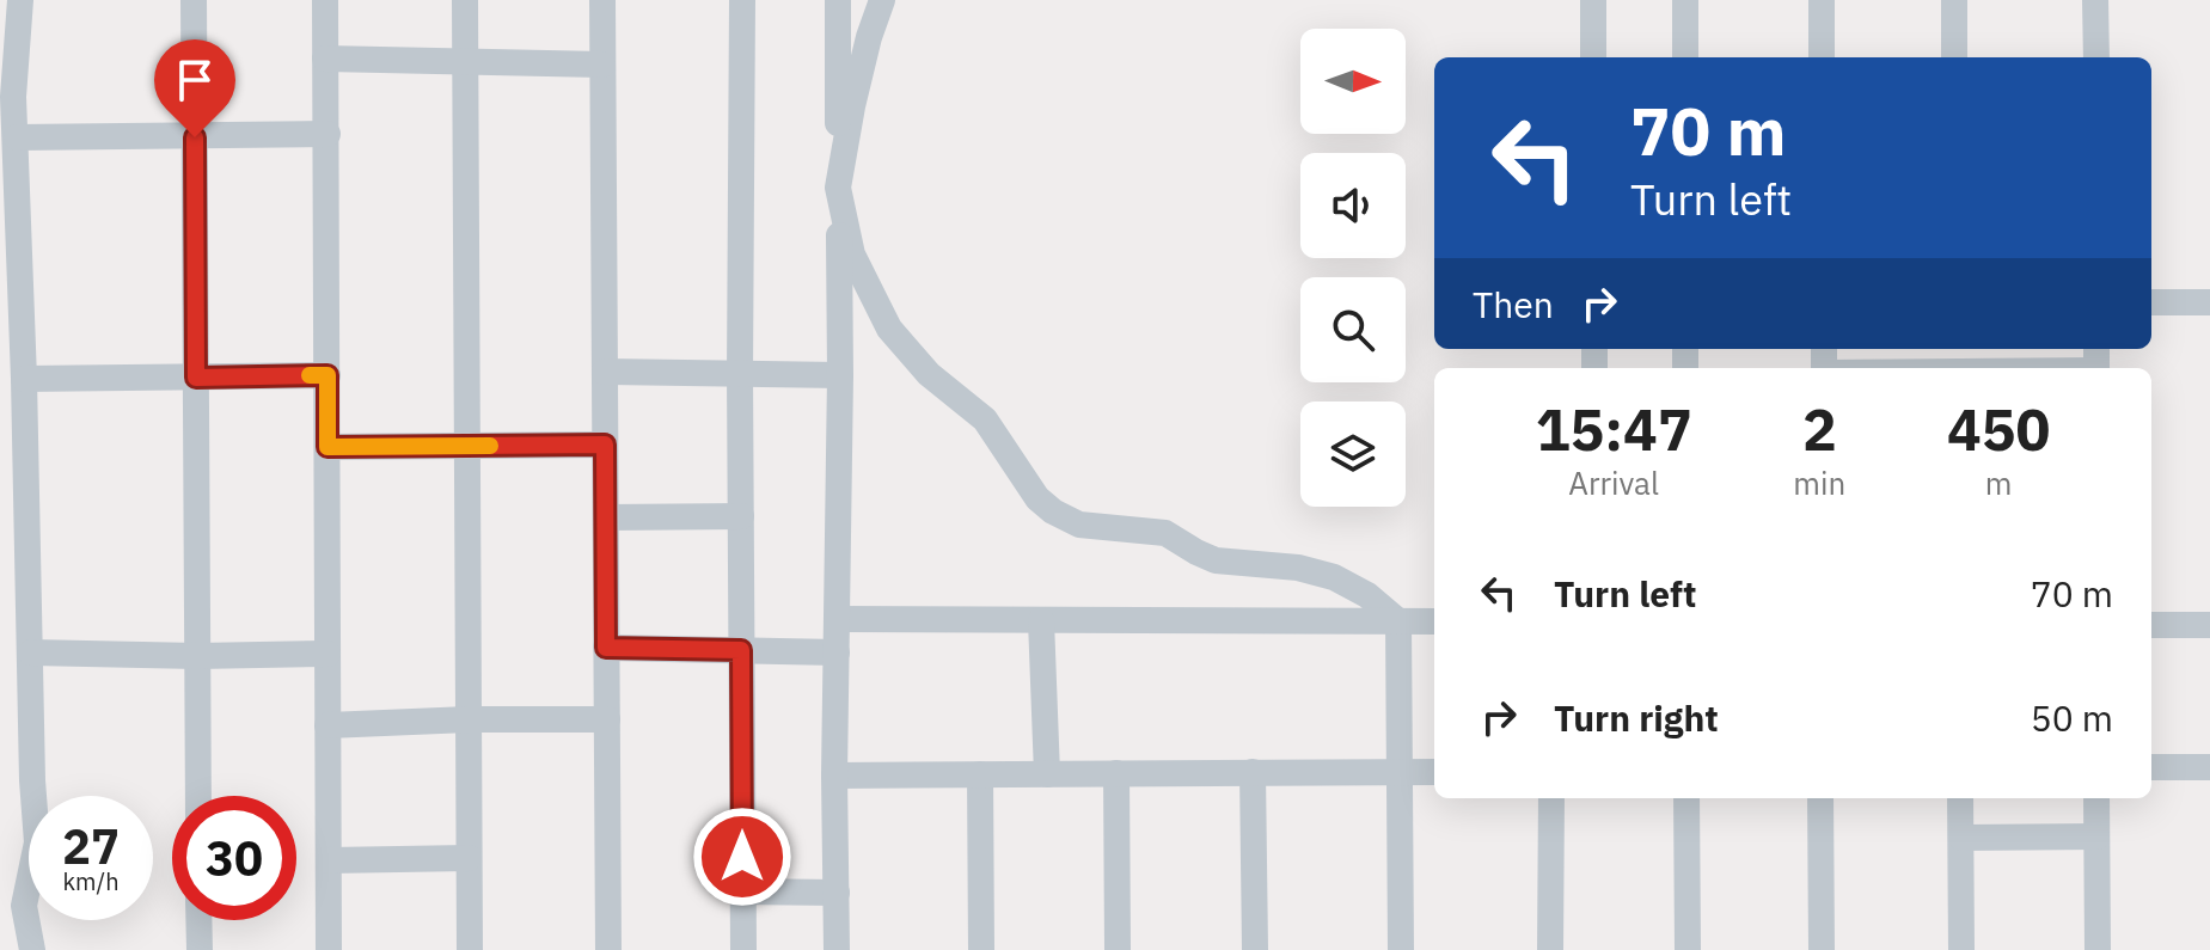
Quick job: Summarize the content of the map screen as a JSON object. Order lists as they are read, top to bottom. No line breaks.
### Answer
{"north":"right","page":{"turn":["70 m","Turn left"],"then":"Then","eta":["15:47","Arrival","2","min","450","m"],"list":[{"name":"Turn left","value":"70 m"},{"name":"Turn right","value":"50 m"}],"speed":"27 km/h","limit":"30"}}
